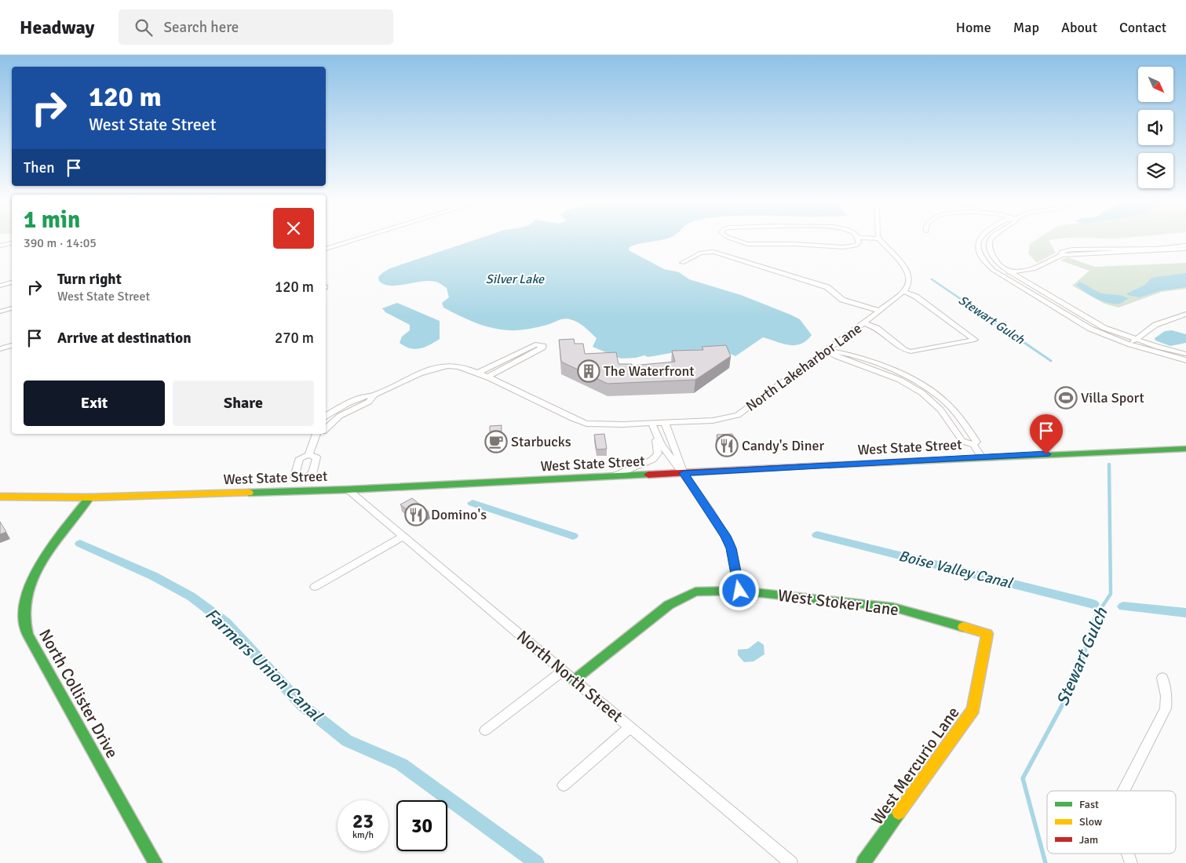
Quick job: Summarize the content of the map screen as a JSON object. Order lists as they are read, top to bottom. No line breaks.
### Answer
{"streets":{"main road":["West State Street","West Stoker Lane","North Collister Drive","West Mercurio Lane"],"street":["North Lakeharbor Lane","North North Street"]},"crossings":[["West State Street","North North Street"],["West State Street","North Collister Drive"],["West Stoker Lane","North North Street"],["West Stoker Lane","West Mercurio Lane"]],"water":["Silver Lake","Stewart Gulch","Boise Valley Canal","Farmers Union Canal"],"places":{"building":["The Waterfront"],"sports":["Villa Sport"],"cafe":["Starbucks"],"restaurant":["Candy's Diner","Domino's"]},"legend":["Fast","Slow","Jam"],"north":"bottom right","page":{"header":"Headway","search":"Search here","nav":["Home","Map","About","Contact"],"turn":["120 m","West State Street"],"then":"Then","heading":["1 min","390 m · 14:05"],"list":[{"name":"Turn right","note":"West State Street","value":"120 m"},{"name":"Arrive at destination","value":"270 m"}],"buttons":["Exit","Share"],"speed":"23 km/h","limit":"30"}}
